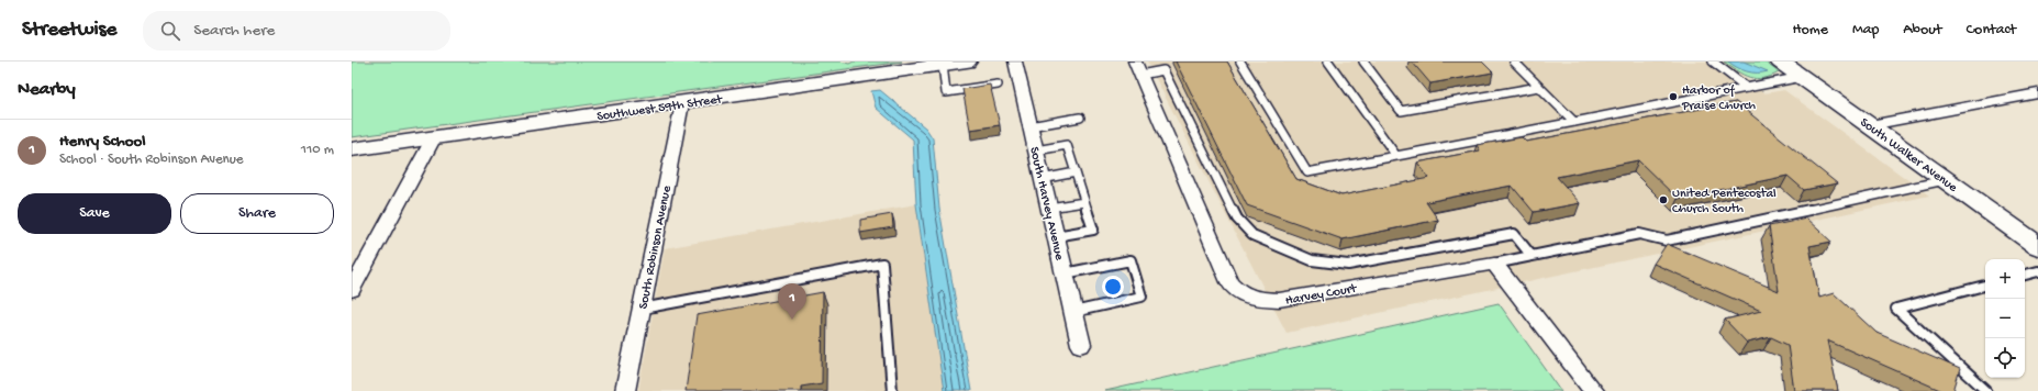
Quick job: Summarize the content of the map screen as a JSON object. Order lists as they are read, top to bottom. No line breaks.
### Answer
{"streets":{"main road":["Southwest 59th Street","South Walker Avenue"],"street":["South Harvey Avenue","South Robinson Avenue","Harvey Court"]},"crossings":[["Southwest 59th Street","South Robinson Avenue"]],"places":["Harbor of Praise Church","United Pentecostal Church South"],"page":{"header":"Streetwise","search":"Search here","nav":["Home","Map","About","Contact"],"heading":"Nearby","list":[{"mark":"1","name":"Henry School","note":"School · South Robinson Avenue","value":"110 m"}],"buttons":["Save","Share"],"map_buttons":["+","−"],"pins":"1"}}
